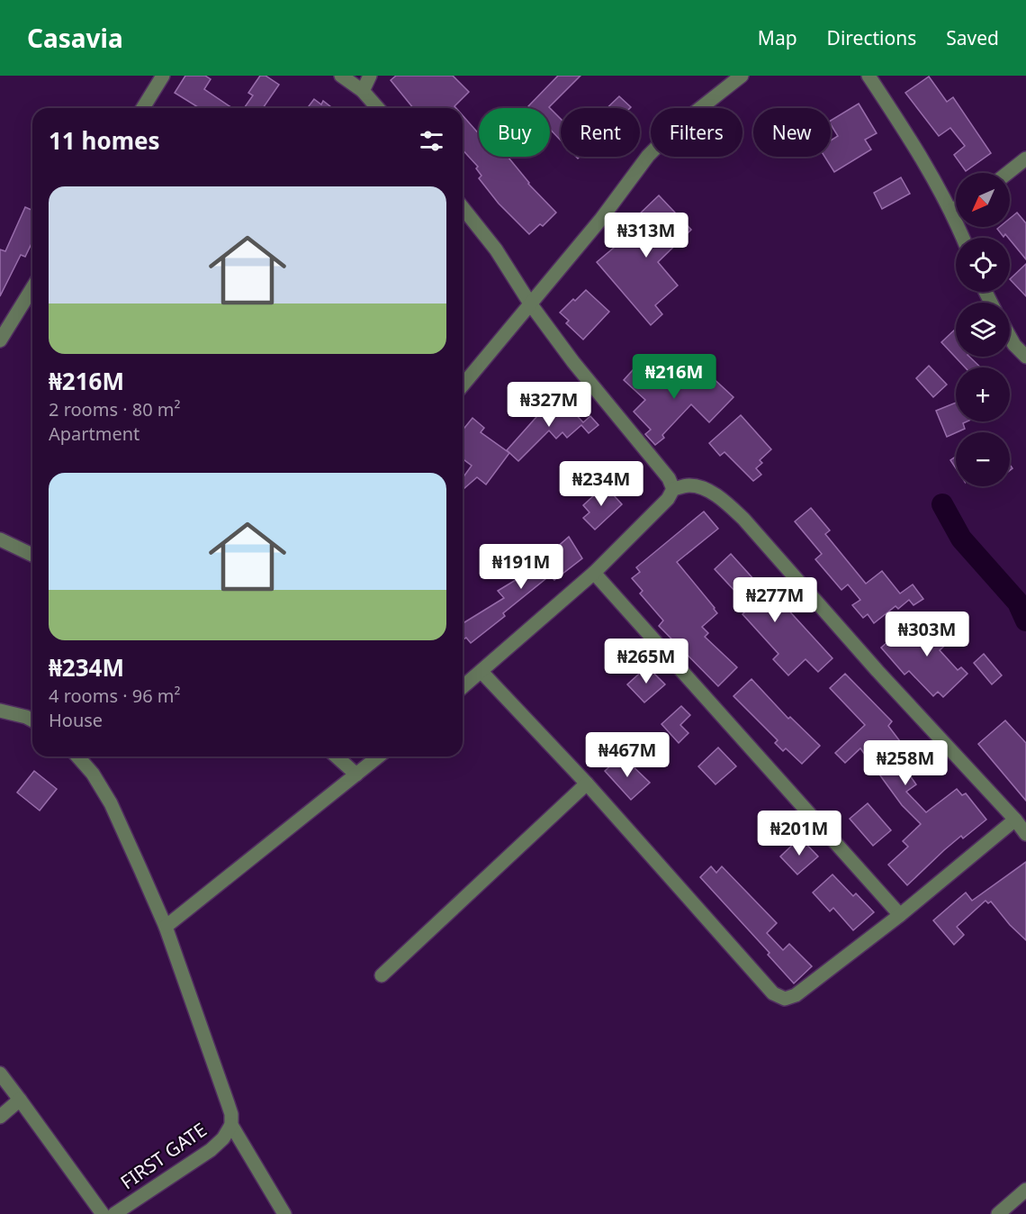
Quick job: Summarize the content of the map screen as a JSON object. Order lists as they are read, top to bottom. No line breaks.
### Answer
{"streets":{"street":["FIRST GATE"]},"north":"bottom left","page":{"header":"Casavia","nav":["Map","Directions","Saved"],"chip":["Buy","Rent","Filters","New"],"heading":"11 homes","map_buttons":["+","−"],"list":[{"name":"₦216M","note":"2 rooms · 80 m² · Apartment"},{"name":"₦234M","note":"4 rooms · 96 m² · House"}],"price":["₦313M","₦216M","₦327M","₦234M","₦191M","₦277M","₦303M","₦265M","₦467M","₦258M","₦201M"]}}
